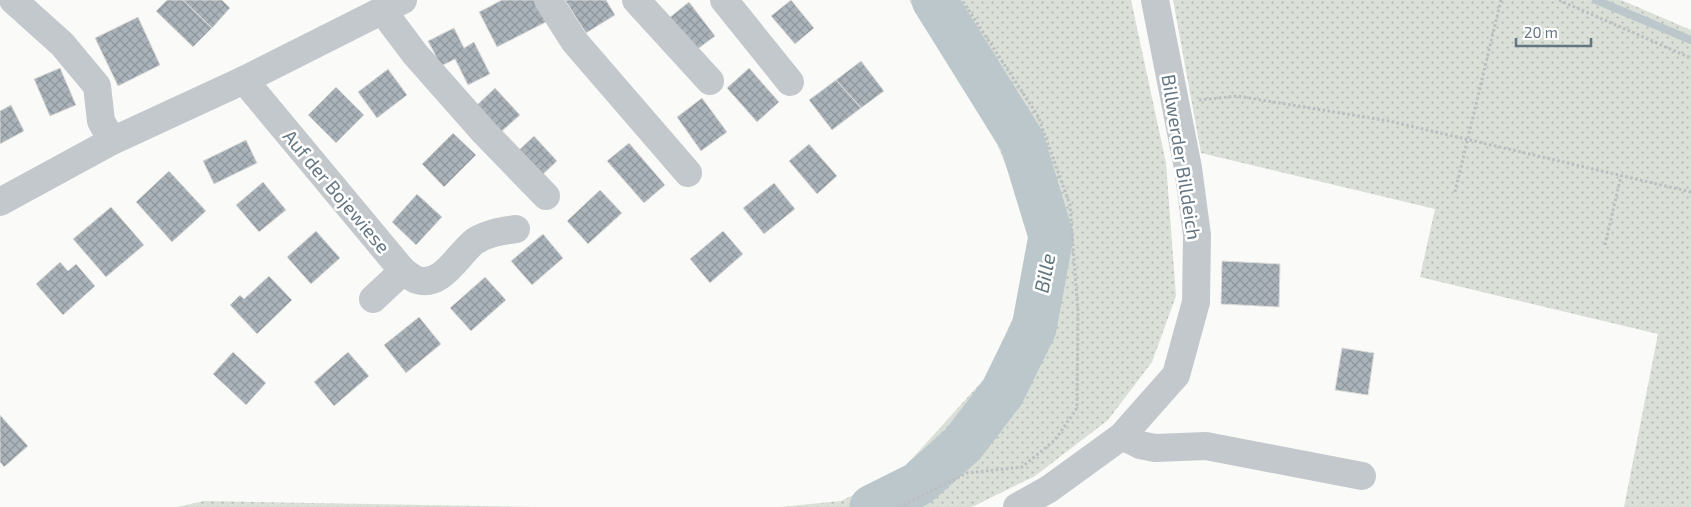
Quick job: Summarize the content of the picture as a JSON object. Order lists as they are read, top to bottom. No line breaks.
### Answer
{"streets":{"street":["Billwerder Billdeich","Auf der Bojewiese"]},"water":["Bille"],"scale_bar":"20 m"}
